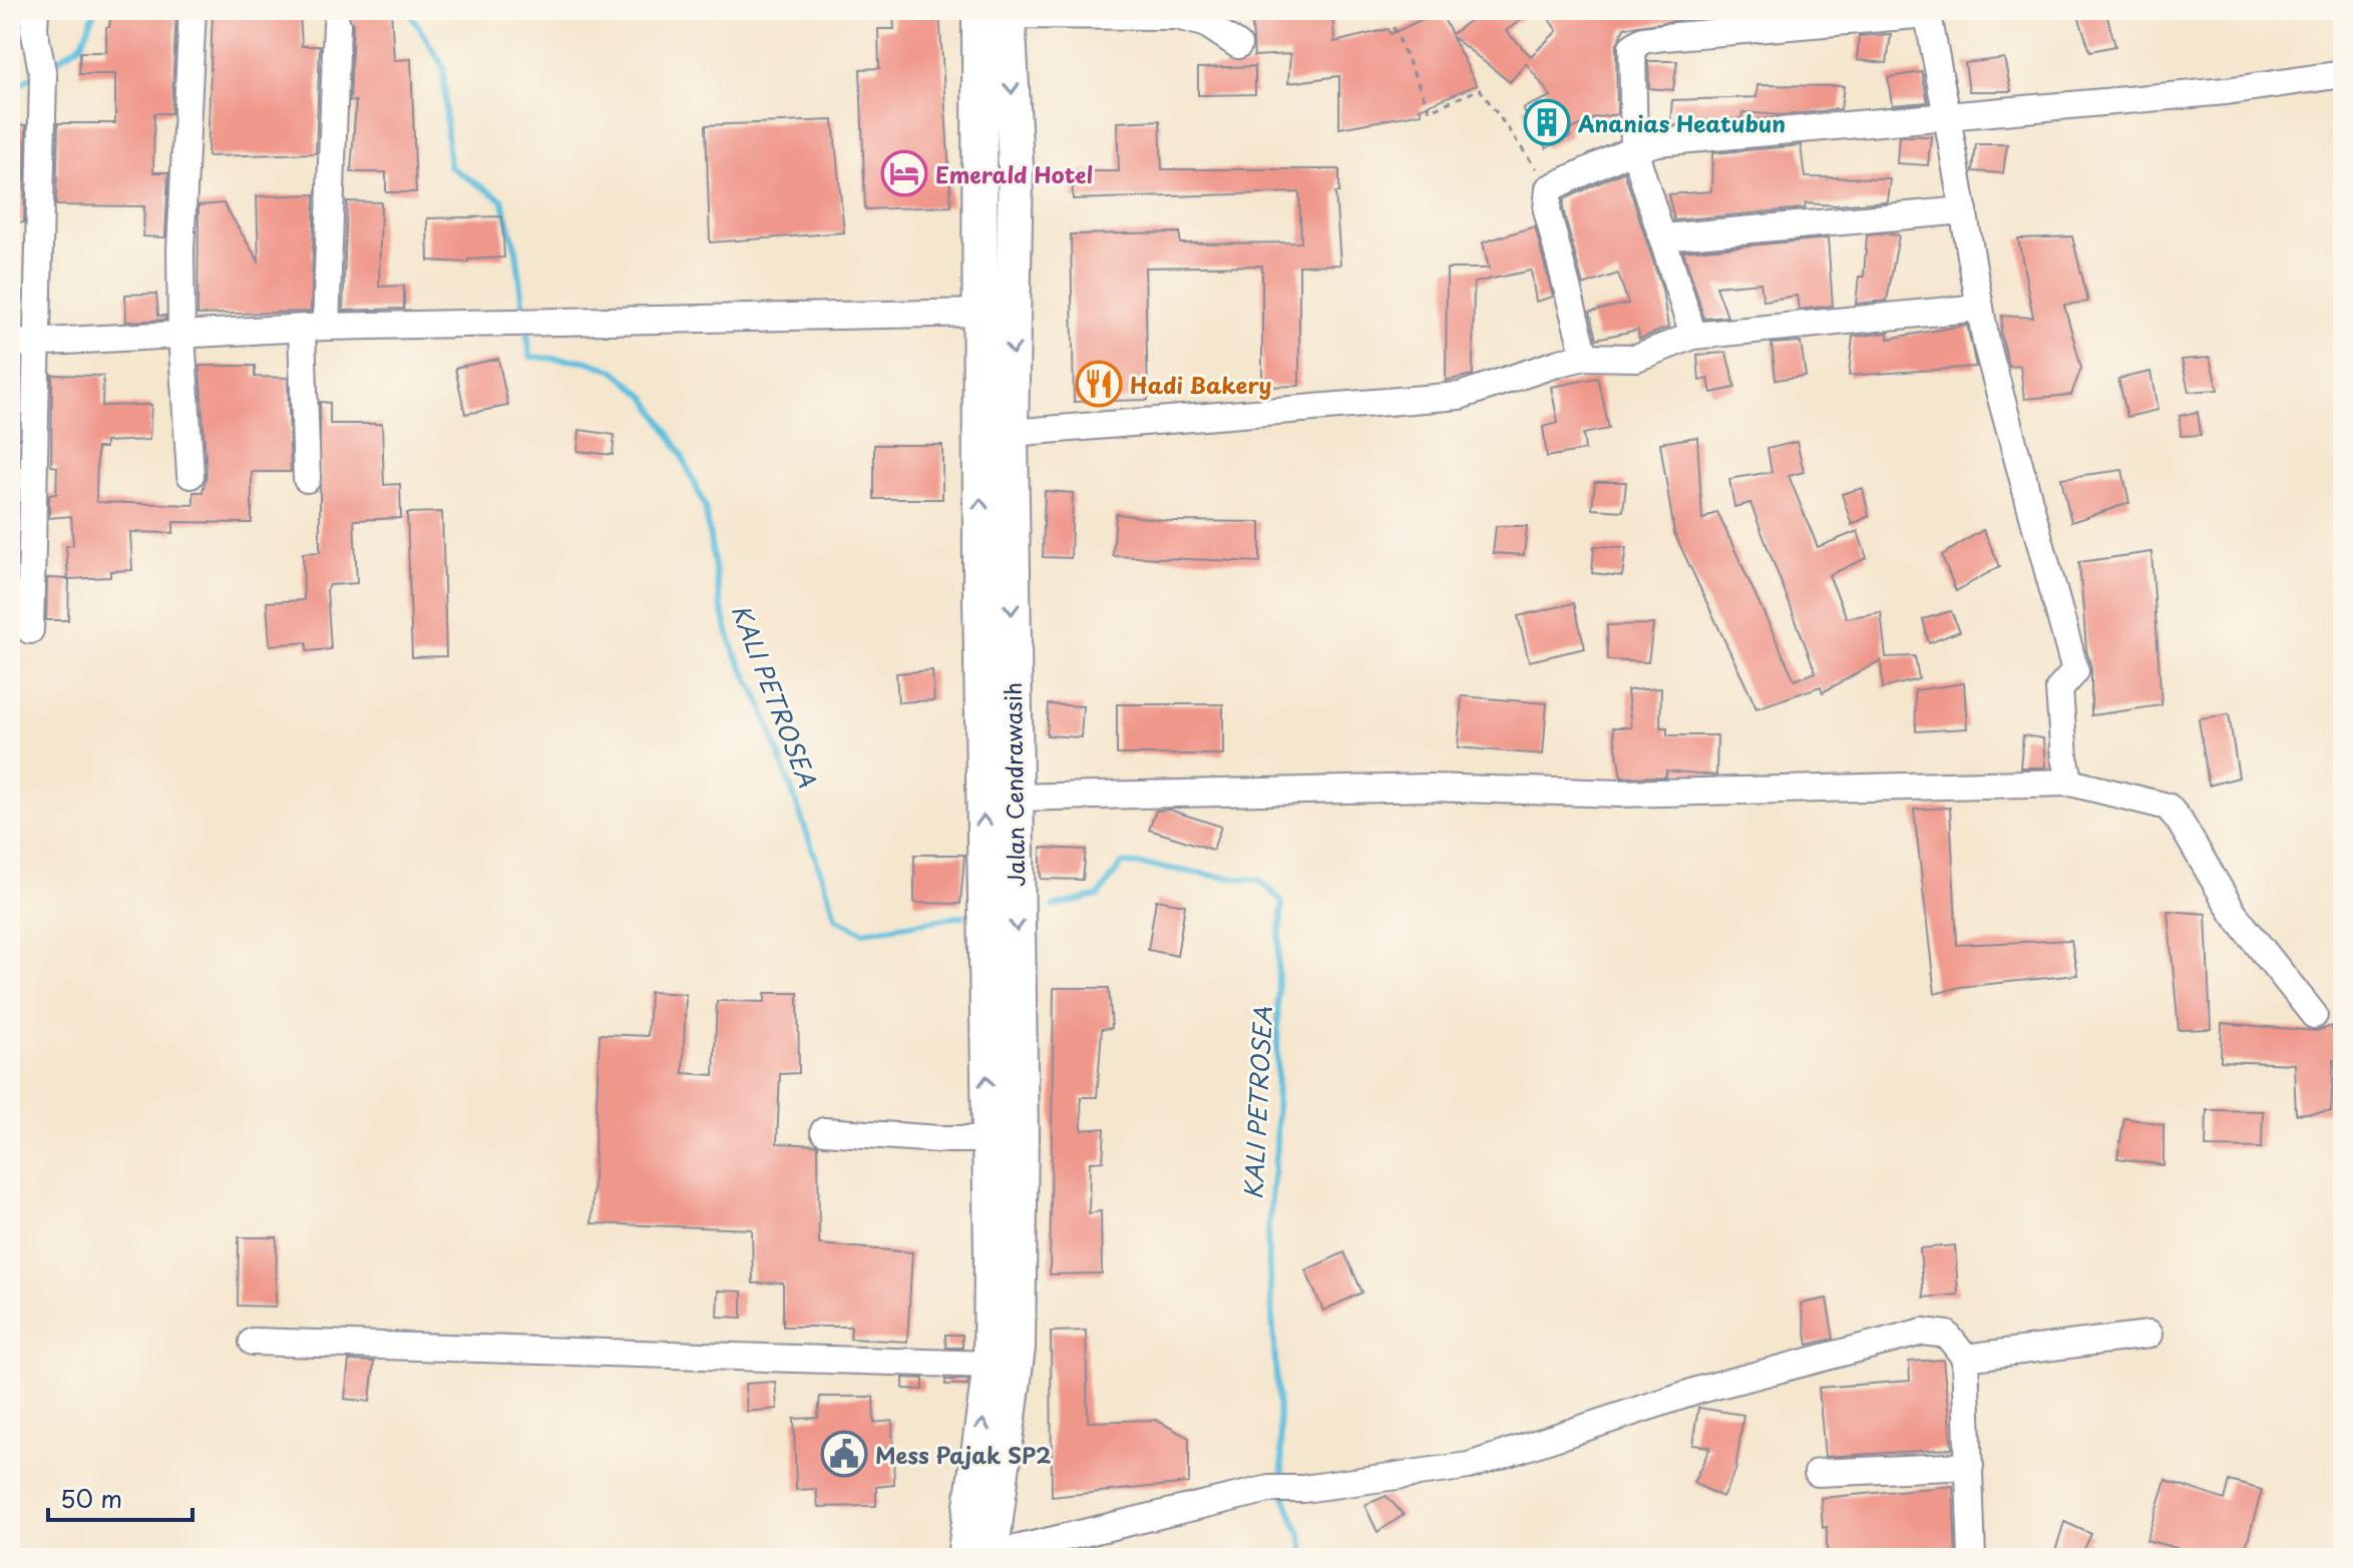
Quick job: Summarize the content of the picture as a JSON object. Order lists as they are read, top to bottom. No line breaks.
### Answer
{"streets":{"main road":["Jalan Cendrawasih"]},"water":["KALI PETROSEA"],"places":{"building":["Ananias Heatubun"],"hotel":["Emerald Hotel"],"restaurant":["Hadi Bakery"],"public building":["Mess Pajak SP2"]},"scale_bar":"50 m"}
